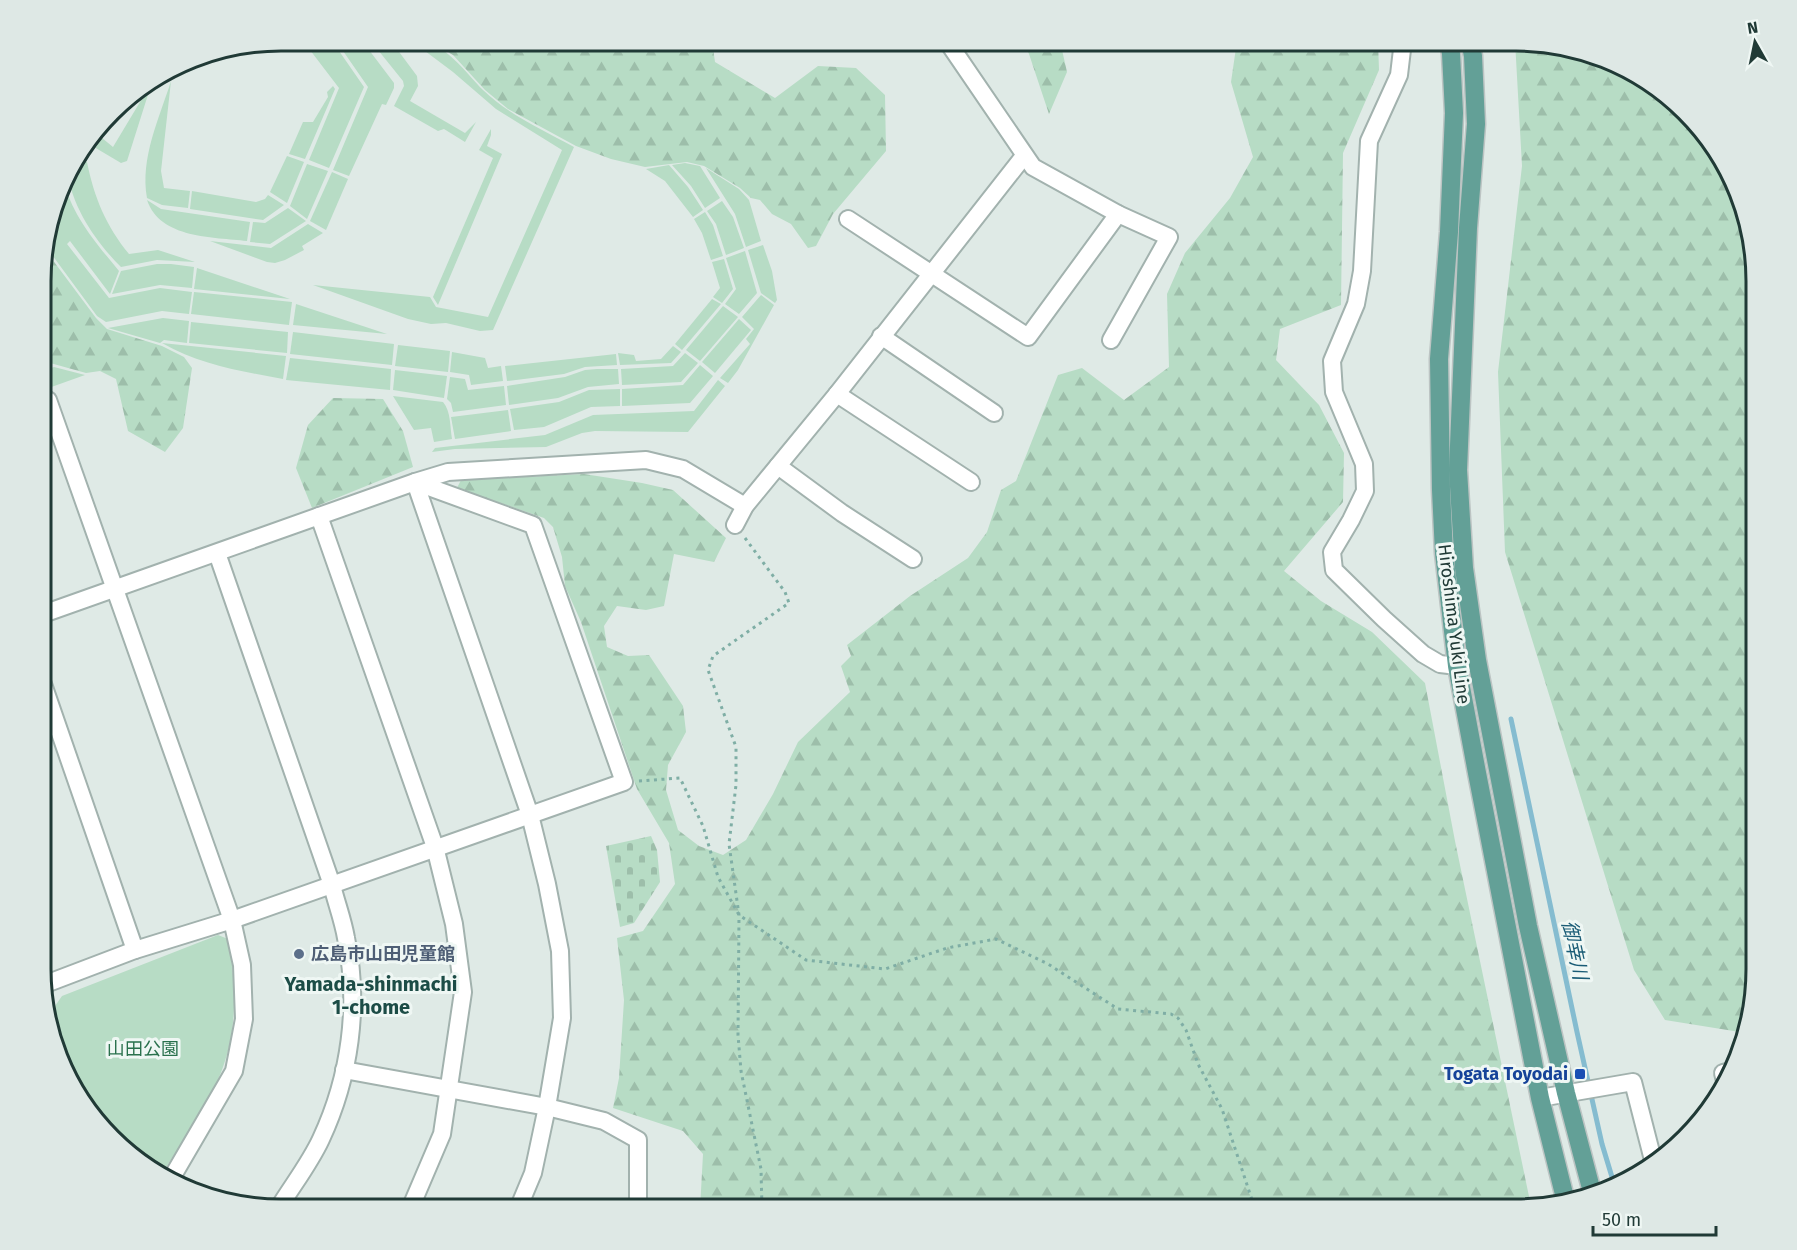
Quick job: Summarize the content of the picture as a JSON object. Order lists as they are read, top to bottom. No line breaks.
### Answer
{"streets":{"main road":["Hiroshima Yuki Line"]},"districts":["Yamada-shinmachi 1-chome"],"water":["御幸川"],"parks":["山田公園"],"places":{"other":["広島市山田児童館"],"transit":["Togata Toyodai"]},"scale_bar":"50 m","north":"top"}
